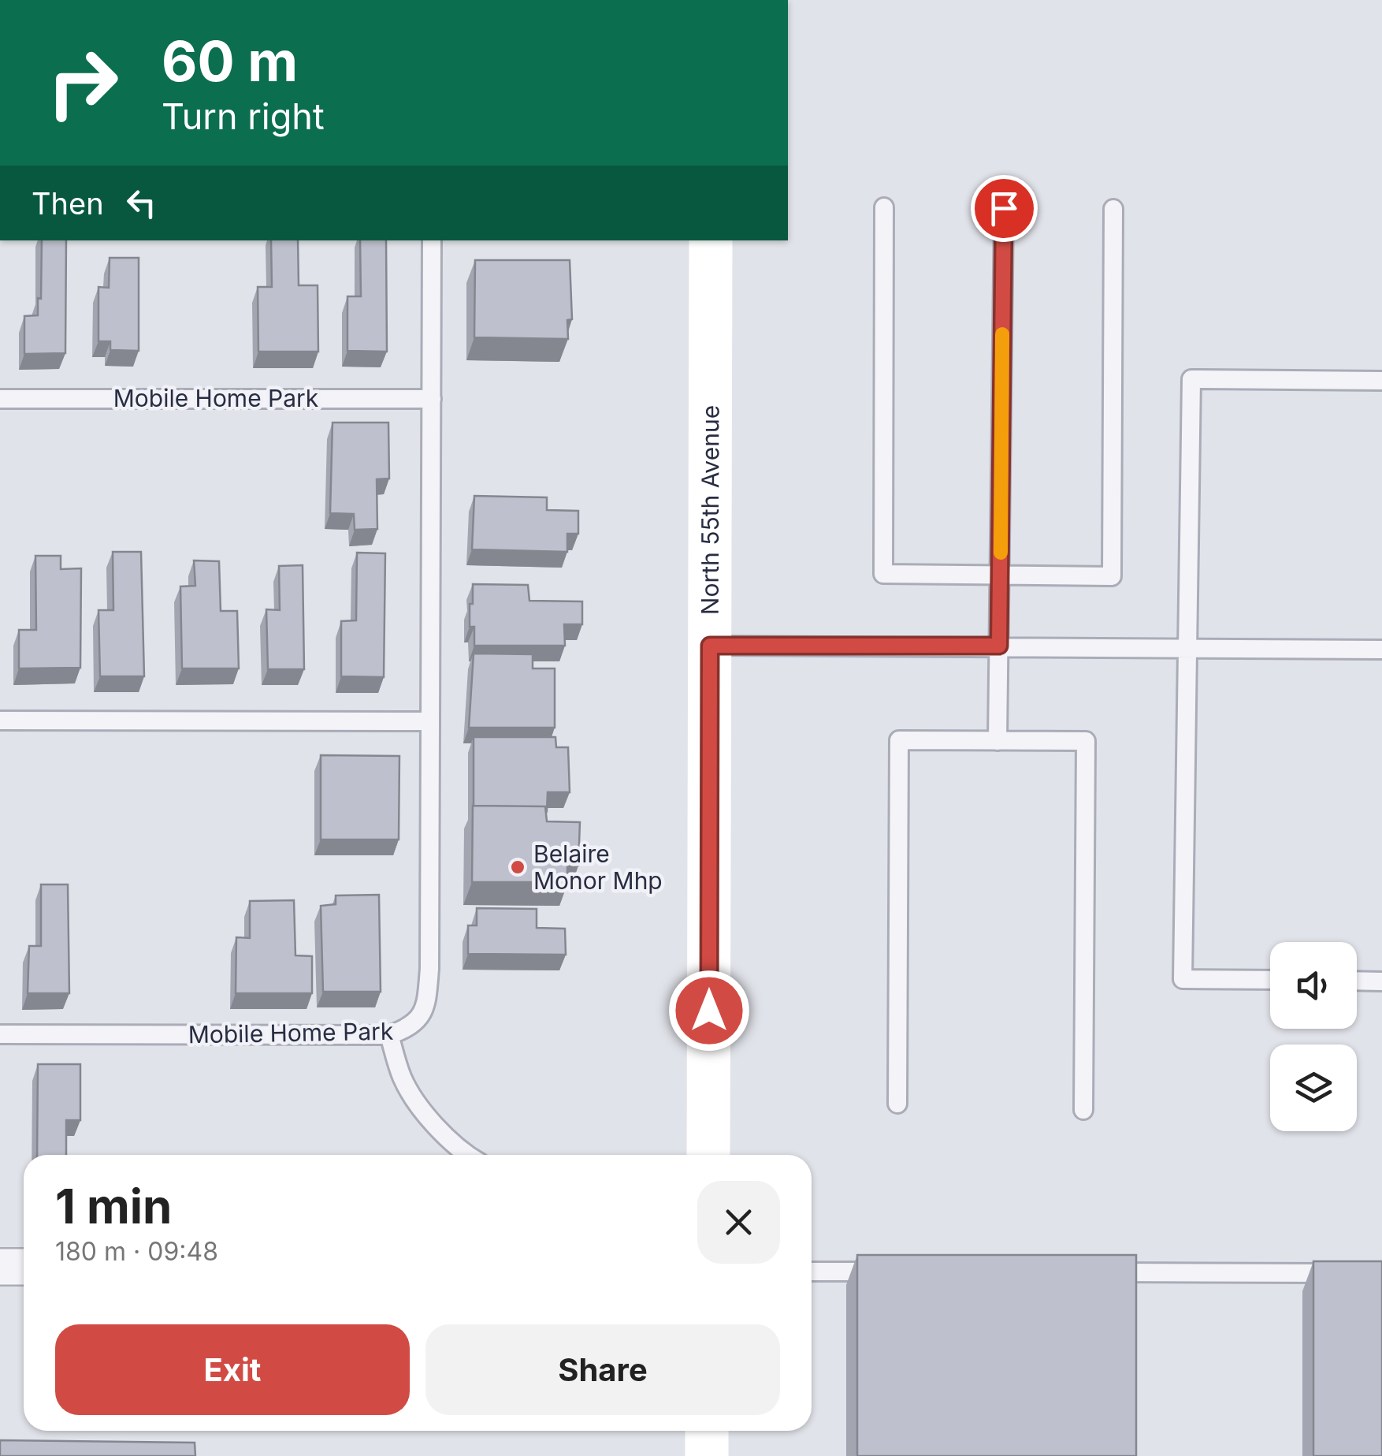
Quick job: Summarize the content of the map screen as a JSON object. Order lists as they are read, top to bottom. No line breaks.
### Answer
{"streets":{"street":["North 55th Avenue"],"lane":["Mobile Home Park"]},"places":["Belaire Monor Mhp"],"page":{"turn":["60 m","Turn right"],"then":"Then","heading":["1 min","180 m · 09:48"],"buttons":["Exit","Share"]}}
